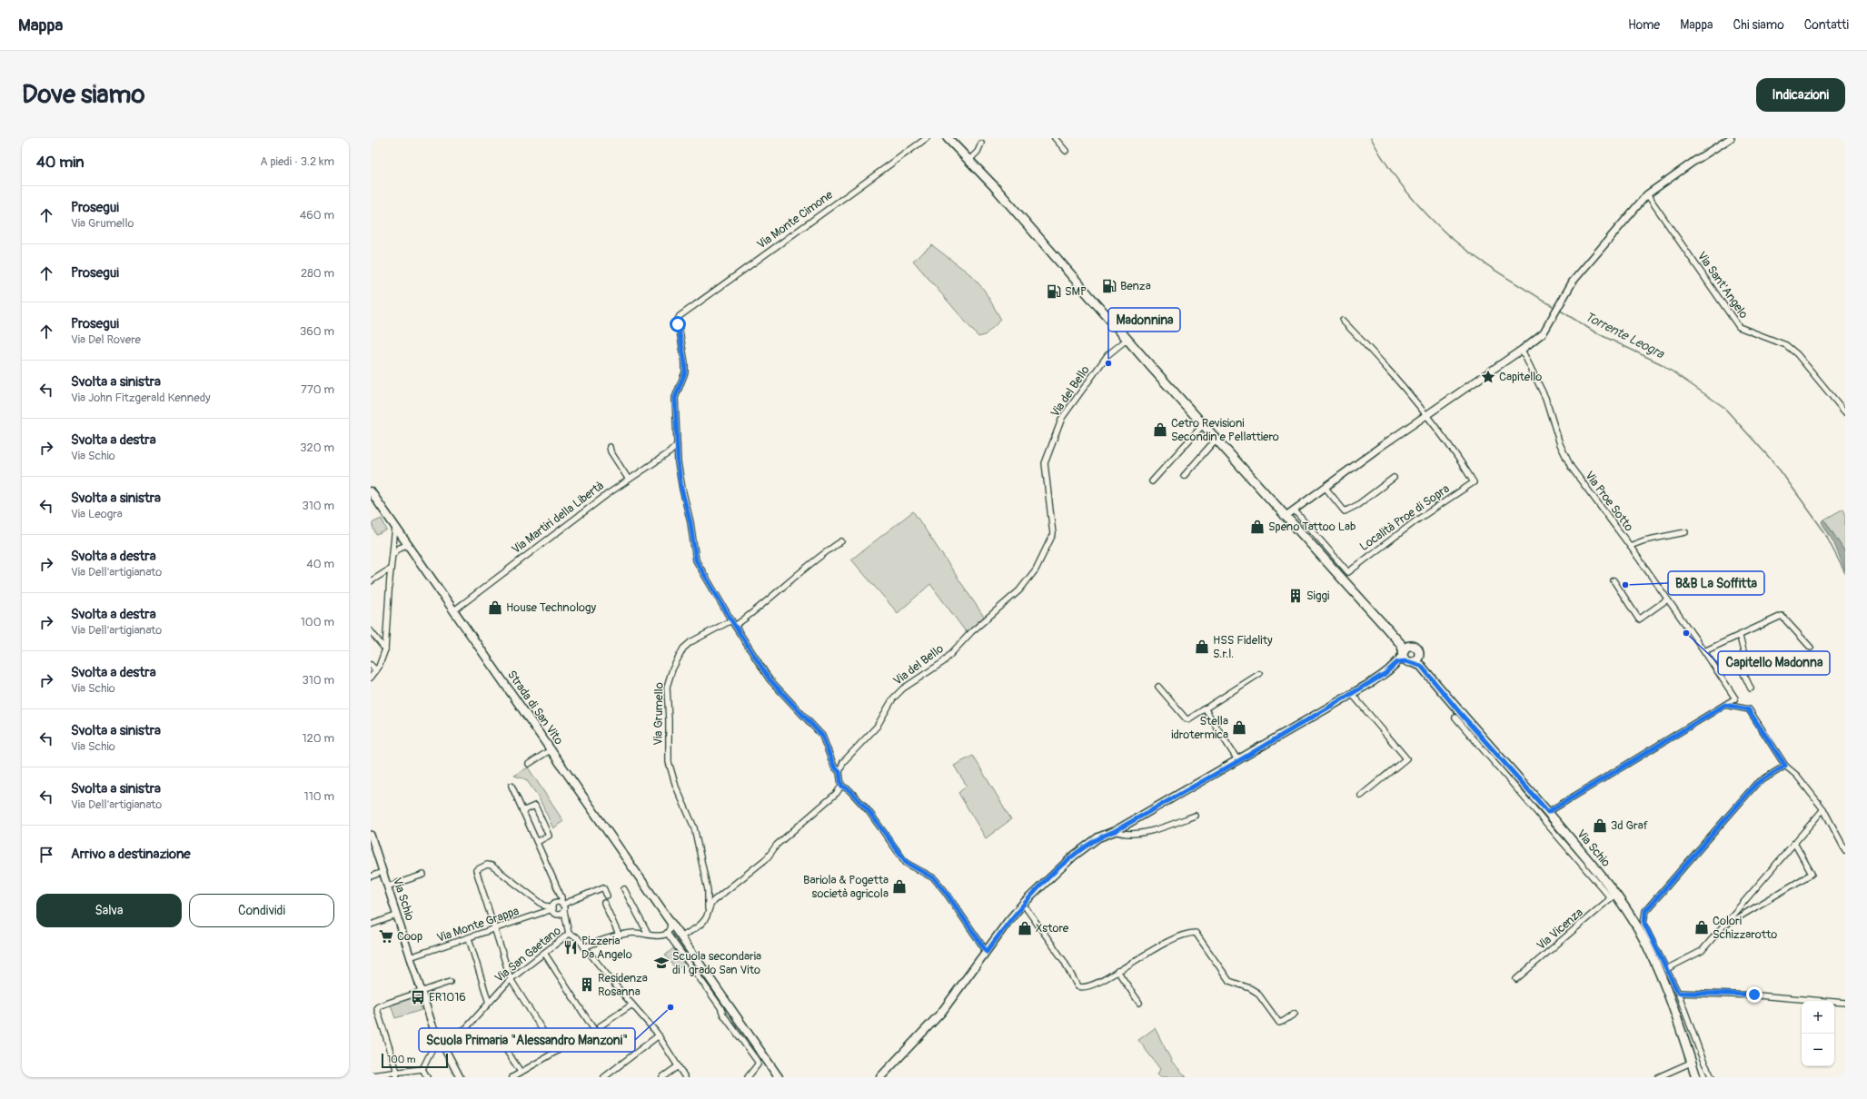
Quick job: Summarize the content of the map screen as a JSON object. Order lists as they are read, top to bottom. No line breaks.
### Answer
{"streets":{"main road":["Strada di San Vito","Via Schio"],"street":["Via Monte Cimone","Via Sant'Angelo","Via del Bello","Via Proe Sotto","Via Martiri della Libertà","Località Proe di Sopra","Via Grumello","Via Monte Grappa","Via Vicenza","Via San Gaetano"]},"crossings":[["Via Monte Cimone","Via Martiri della Libertà"],["Via del Bello","Via Schio"],["Via Martiri della Libertà","Strada di San Vito"],["Via Schio","Via Monte Grappa"],["Via Schio","Via Vicenza"],["Via Schio","Via San Gaetano"]],"water":["Torrente Leogra"],"places":{"fuel station":["Benza","SMP"],"other":["Madonnina","B&B La Soffitta","Capitello Madonna","Scuola Primaria \"Alessandro Manzoni\""],"place":["Capitello"],"shop":["Cetro Revisioni Secondin e Pellattiero","Speno Tattoo Lab","House Technology","HSS Fidelity S.r.l.","Stella idrotermica","3d Graf","Bariola & Pogetta società agricola","Colori Schizzarotto","Xstore"],"building":["Siggi","Residenza Rosanna"],"supermarket":["Coop"],"restaurant":["Pizzeria Da Angelo"],"school or university":["Scuola secondaria di I grado San Vito"],"bus stop":["ER1016"]},"scale_bar":"100 m","page":{"header":"Mappa","nav":["Home","Mappa","Chi siamo","Contatti"],"buttons":["Indicazioni",["Salva","Condividi"]],"title":"Dove siamo","heading":["40 min","A piedi · 3.2 km"],"list":[["Prosegui","Via Grumello","460 m"],["Prosegui","280 m"],["Prosegui","Via Del Rovere","360 m"],["Svolta a sinistra","Via John Fitzgerald Kennedy","770 m"],["Svolta a destra","Via Schio","320 m"],["Svolta a sinistra","Via Leogra","310 m"],["Svolta a destra","Via Dell'artigianato","40 m"],["Svolta a destra","Via Dell'artigianato","100 m"],["Svolta a destra","Via Schio","310 m"],["Svolta a sinistra","Via Schio","120 m"],["Svolta a sinistra","Via Dell'artigianato","110 m"],"Arrivo a destinazione"],"map_buttons":["+","−"],"scale":"100 m"}}
